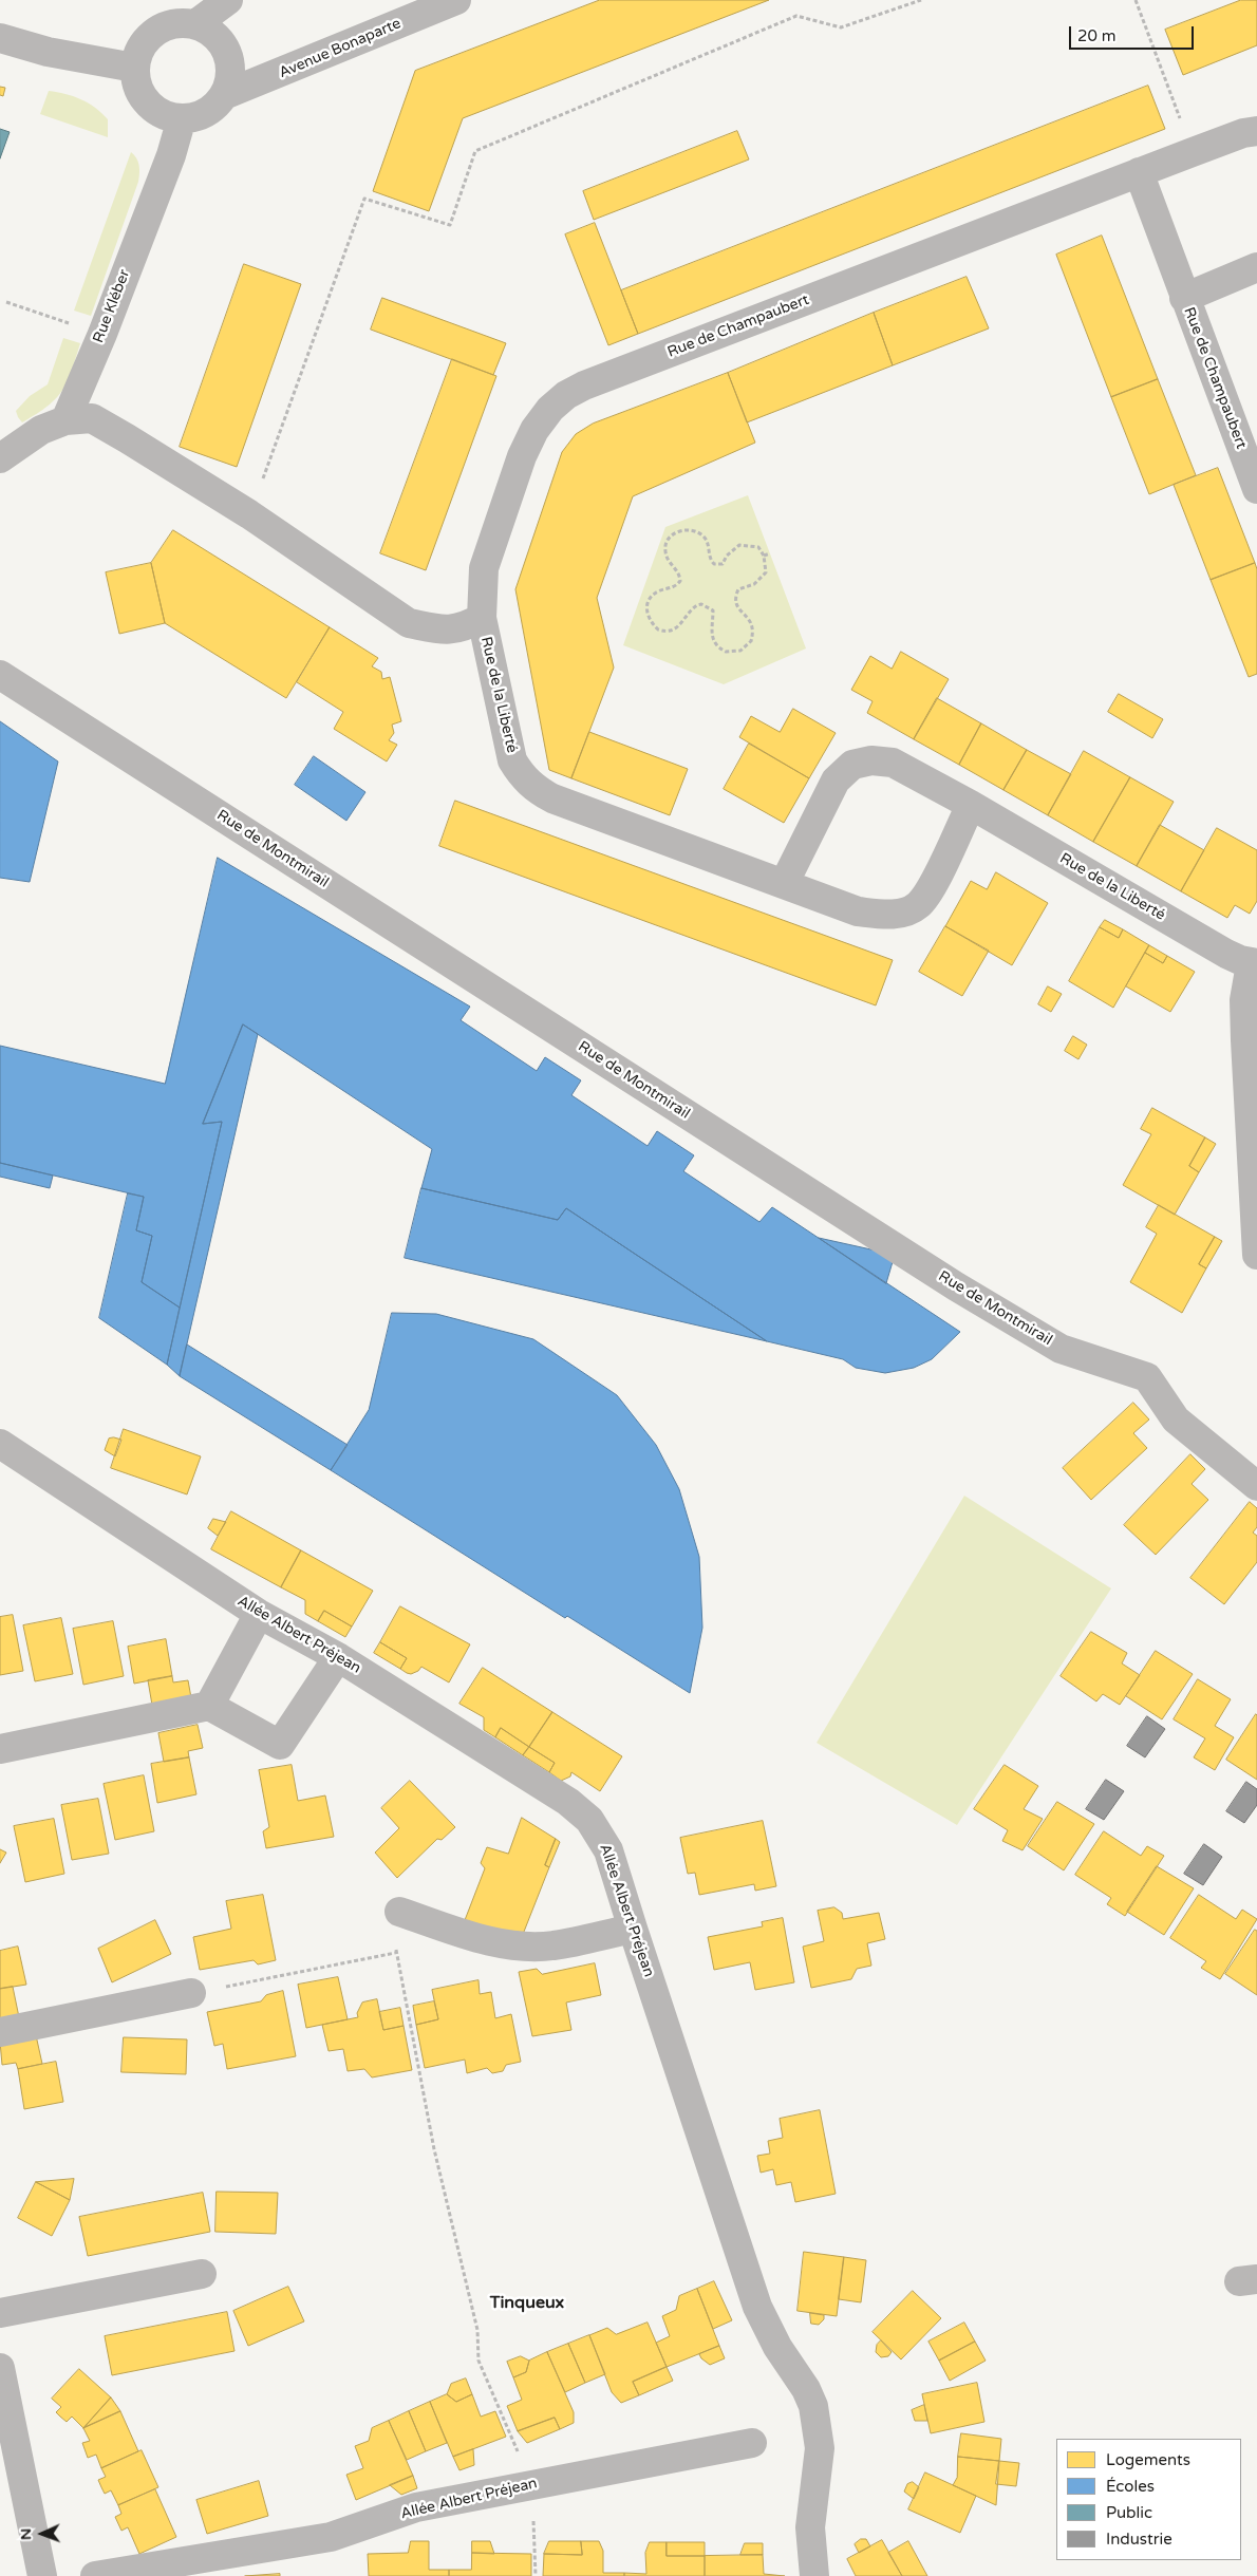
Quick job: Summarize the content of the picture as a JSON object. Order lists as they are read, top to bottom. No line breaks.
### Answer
{"streets":{"street":["Avenue Bonaparte","Rue Kléber","Rue de Champaubert","Rue de la Liberté","Rue de Montmirail","Allée Albert Préjean"]},"crossings":[["Avenue Bonaparte","Rue Kléber"],["Rue Kléber","Rue de la Liberté"],["Rue de Champaubert","Rue de la Liberté"]],"districts":["Tinqueux"],"legend":["Logements","Écoles","Public","Industrie"],"scale_bar":"20 m","north":"left"}
